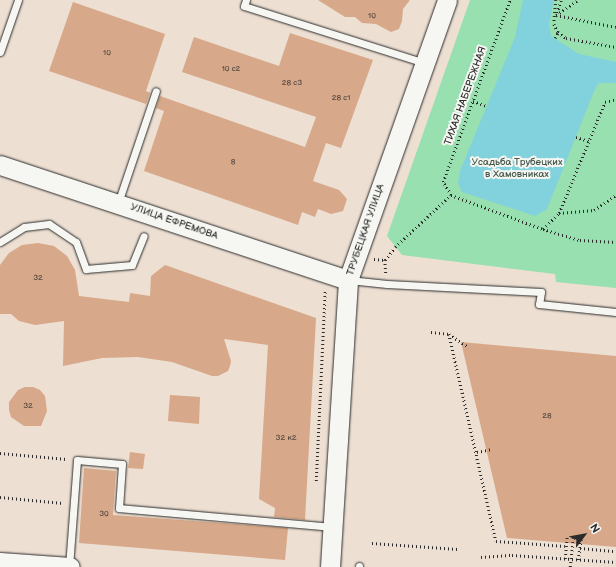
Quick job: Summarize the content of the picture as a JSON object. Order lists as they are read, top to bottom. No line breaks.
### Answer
{"streets":{"street":["УЛИЦА ЕФРЕМОВА","ТРУБЕЦКАЯ УЛИЦА"],"path":["ТИХАЯ НАБЕРЕЖНАЯ"]},"crossings":[["УЛИЦА ЕФРЕМОВА","ТРУБЕЦКАЯ УЛИЦА"]],"parks":["Усадьба Трубецких в Хамовниках"],"house_numbers":["10","10","10 с2","28 с3","28 с1","8","32","32","28","32 к2","30"],"north":"top right"}
